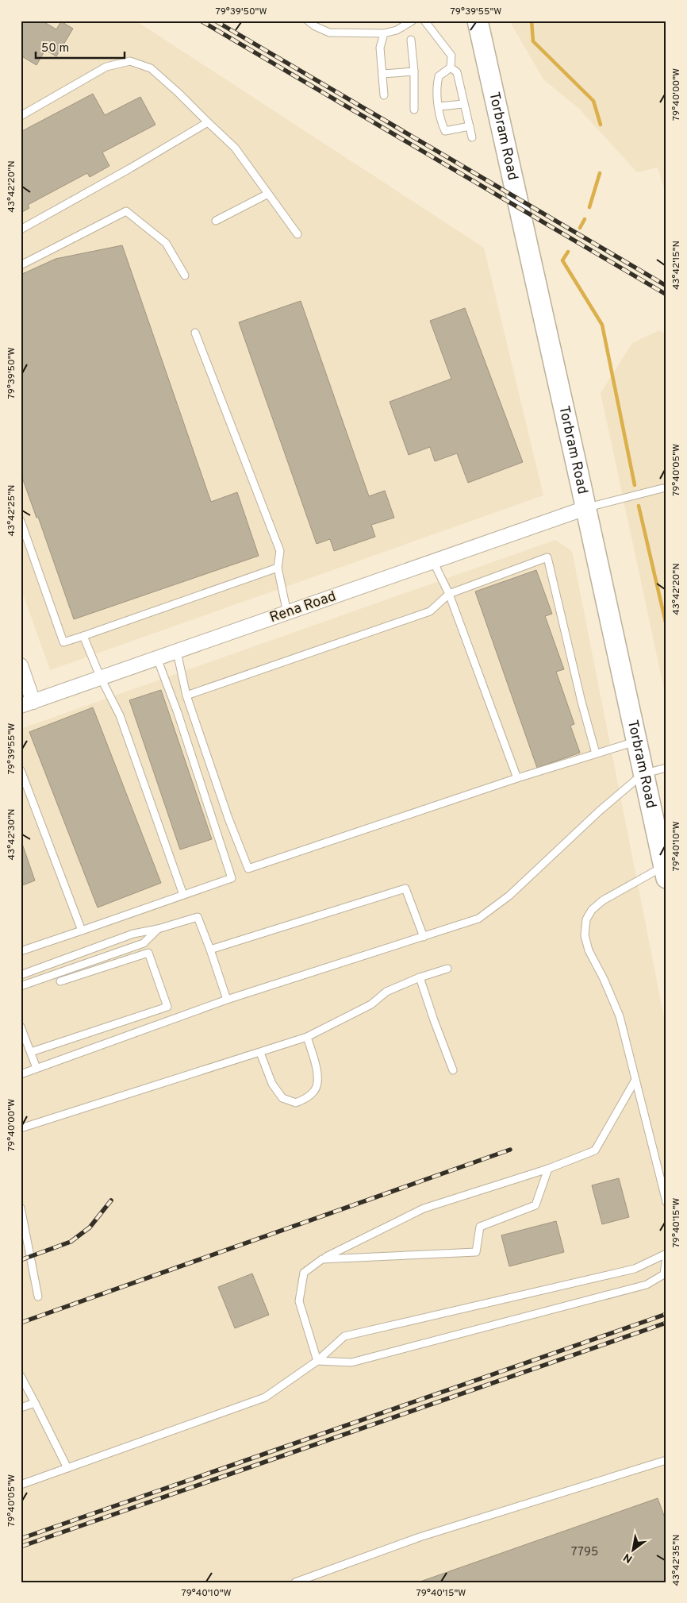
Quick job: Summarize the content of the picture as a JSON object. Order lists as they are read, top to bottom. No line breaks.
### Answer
{"streets":{"main road":["Torbram Road"],"street":["Rena Road"]},"crossings":[["Torbram Road","Rena Road"]],"house_numbers":["7795"],"scale_bar":"50 m","north":"bottom left","coordinates":["79°39'50\"W","79°39'55\"W","79°40'00\"W","43°42'20\"N","43°42'15\"N","79°40'05\"W","43°42'25\"N","43°42'30\"N","79°40'10\"W","79°40'15\"W","43°42'35\"N"]}
